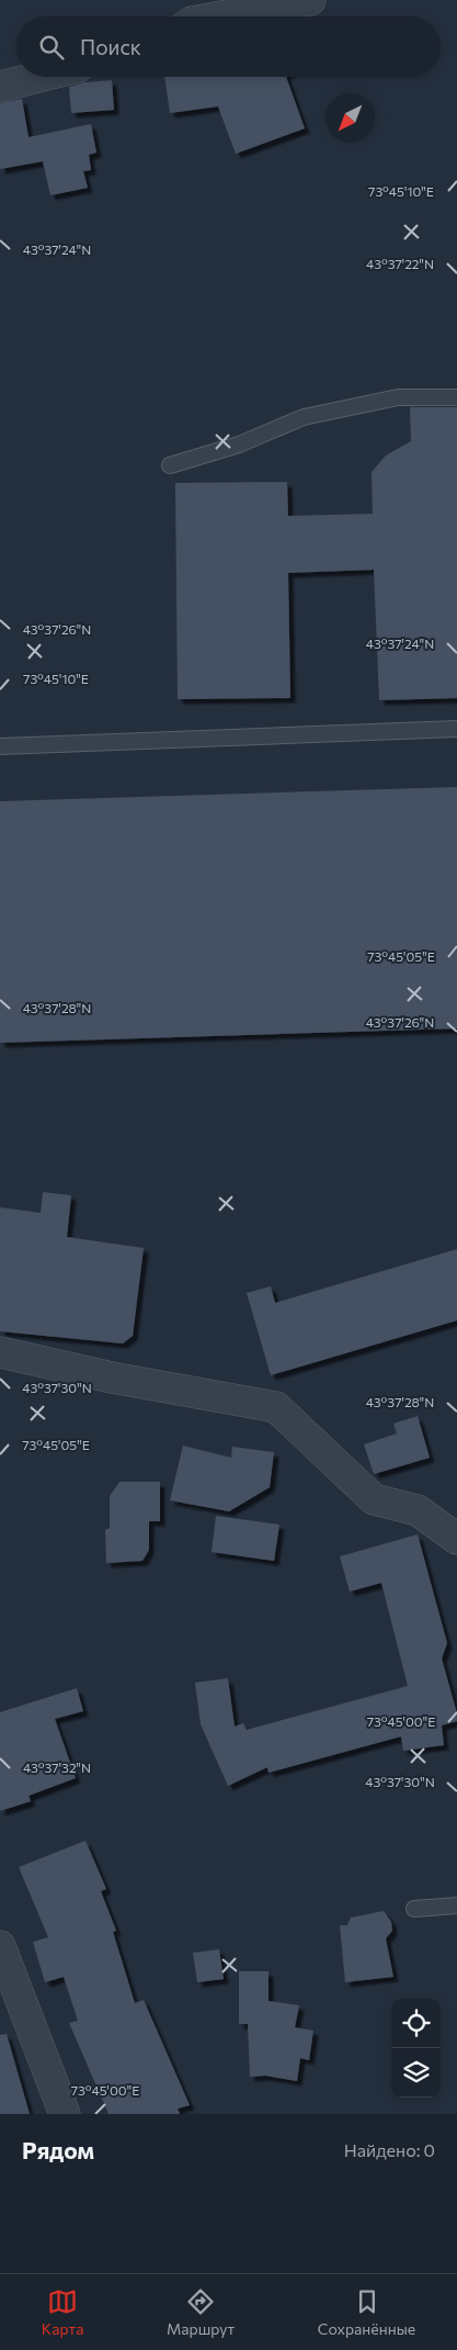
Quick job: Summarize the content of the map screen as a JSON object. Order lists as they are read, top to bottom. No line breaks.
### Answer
{"north":"bottom left","page":{"search":"Поиск","heading":["Рядом","Найдено: 0"],"nav":["Карта","Маршрут","Сохранённые"]},"coordinates":["73°45'10\"E","43°37'24\"N","43°37'22\"N","43°37'26\"N","73°45'05\"E","43°37'28\"N","43°37'30\"N","73°45'00\"E","43°37'32\"N"]}
